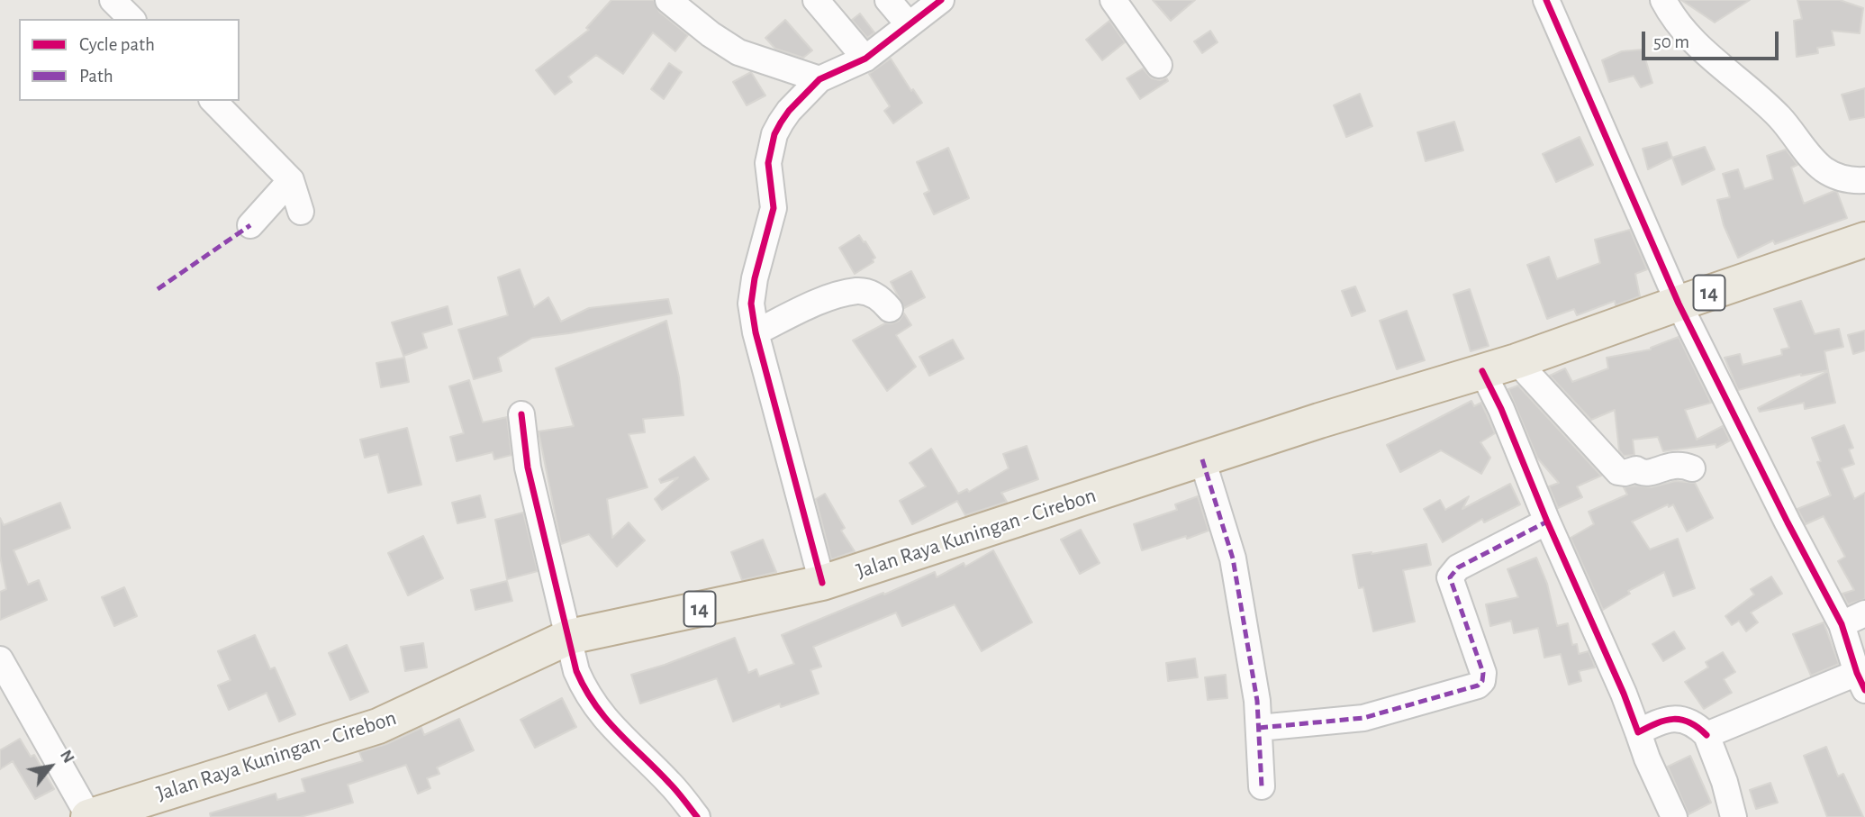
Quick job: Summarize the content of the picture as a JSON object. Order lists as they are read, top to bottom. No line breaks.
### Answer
{"streets":{"highway":["14","Jalan Raya Kuningan - Cirebon"]},"legend":["Cycle path","Path"],"scale_bar":"50 m","north":"top right"}
